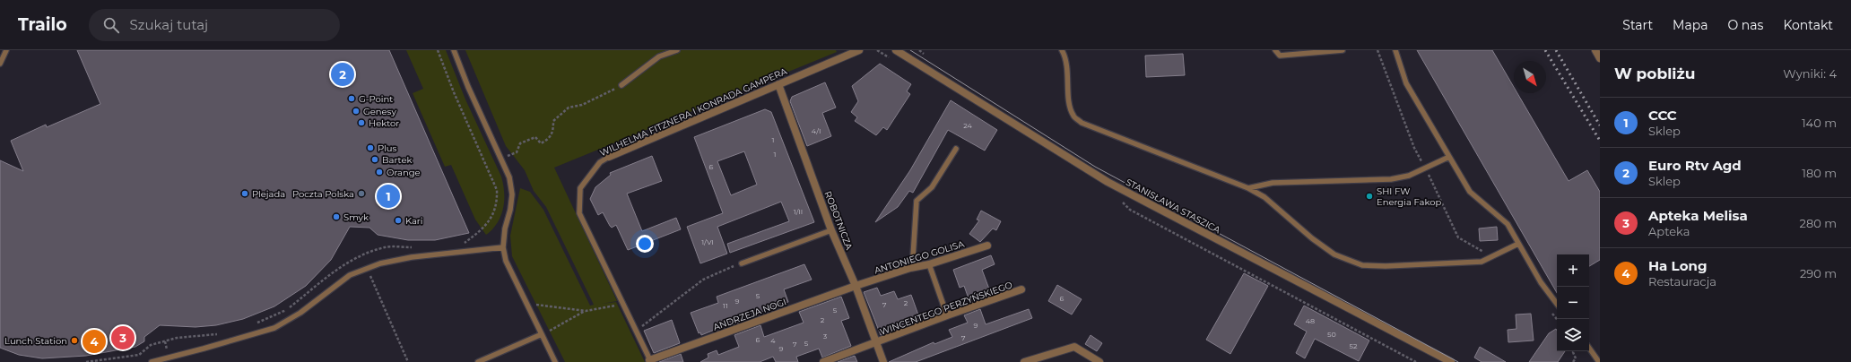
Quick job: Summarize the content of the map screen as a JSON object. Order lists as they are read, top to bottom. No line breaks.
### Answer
{"streets":{"street":["WILHELMA FITZNERA I KONRADA GAMPERA","STANISŁAWA STASZICA","ROBOTNICZA","ANTONIEGO GOLISA","WINCENTEGO PERZYŃSKIEGO","ANDRZEJA NOGI"]},"crossings":[["WILHELMA FITZNERA I KONRADA GAMPERA","ROBOTNICZA"],["WILHELMA FITZNERA I KONRADA GAMPERA","ANDRZEJA NOGI"],["ROBOTNICZA","ANTONIEGO GOLISA"],["ROBOTNICZA","WINCENTEGO PERZYŃSKIEGO"],["ROBOTNICZA","ANDRZEJA NOGI"],["ANTONIEGO GOLISA","ANDRZEJA NOGI"]],"places":["G-Point","Genesy","Hektor","Plus","Bartek","Orange","Plejada","Poczta Polska","SHI FW Energia Fakop","Smyk","Kari","Lunch Station"],"house_numbers":["24","4/I","1","1","6","1/II","1/VI","5","6","9","2","7","11","5","2","48","9","50","3","7","6","4","5","7","52","9"],"north":"bottom right","page":{"header":"Trailo","search":"Szukaj tutaj","nav":["Start","Mapa","O nas","Kontakt"],"heading":["W pobliżu","Wyniki: 4"],"pins":["2","1","3","4"],"list":[{"mark":"1","name":"CCC","note":"Sklep","value":"140 m"},{"mark":"2","name":"Euro Rtv Agd","note":"Sklep","value":"180 m"},{"mark":"3","name":"Apteka Melisa","note":"Apteka","value":"280 m"},{"mark":"4","name":"Ha Long","note":"Restauracja","value":"290 m"}],"map_buttons":["+","−"]}}
